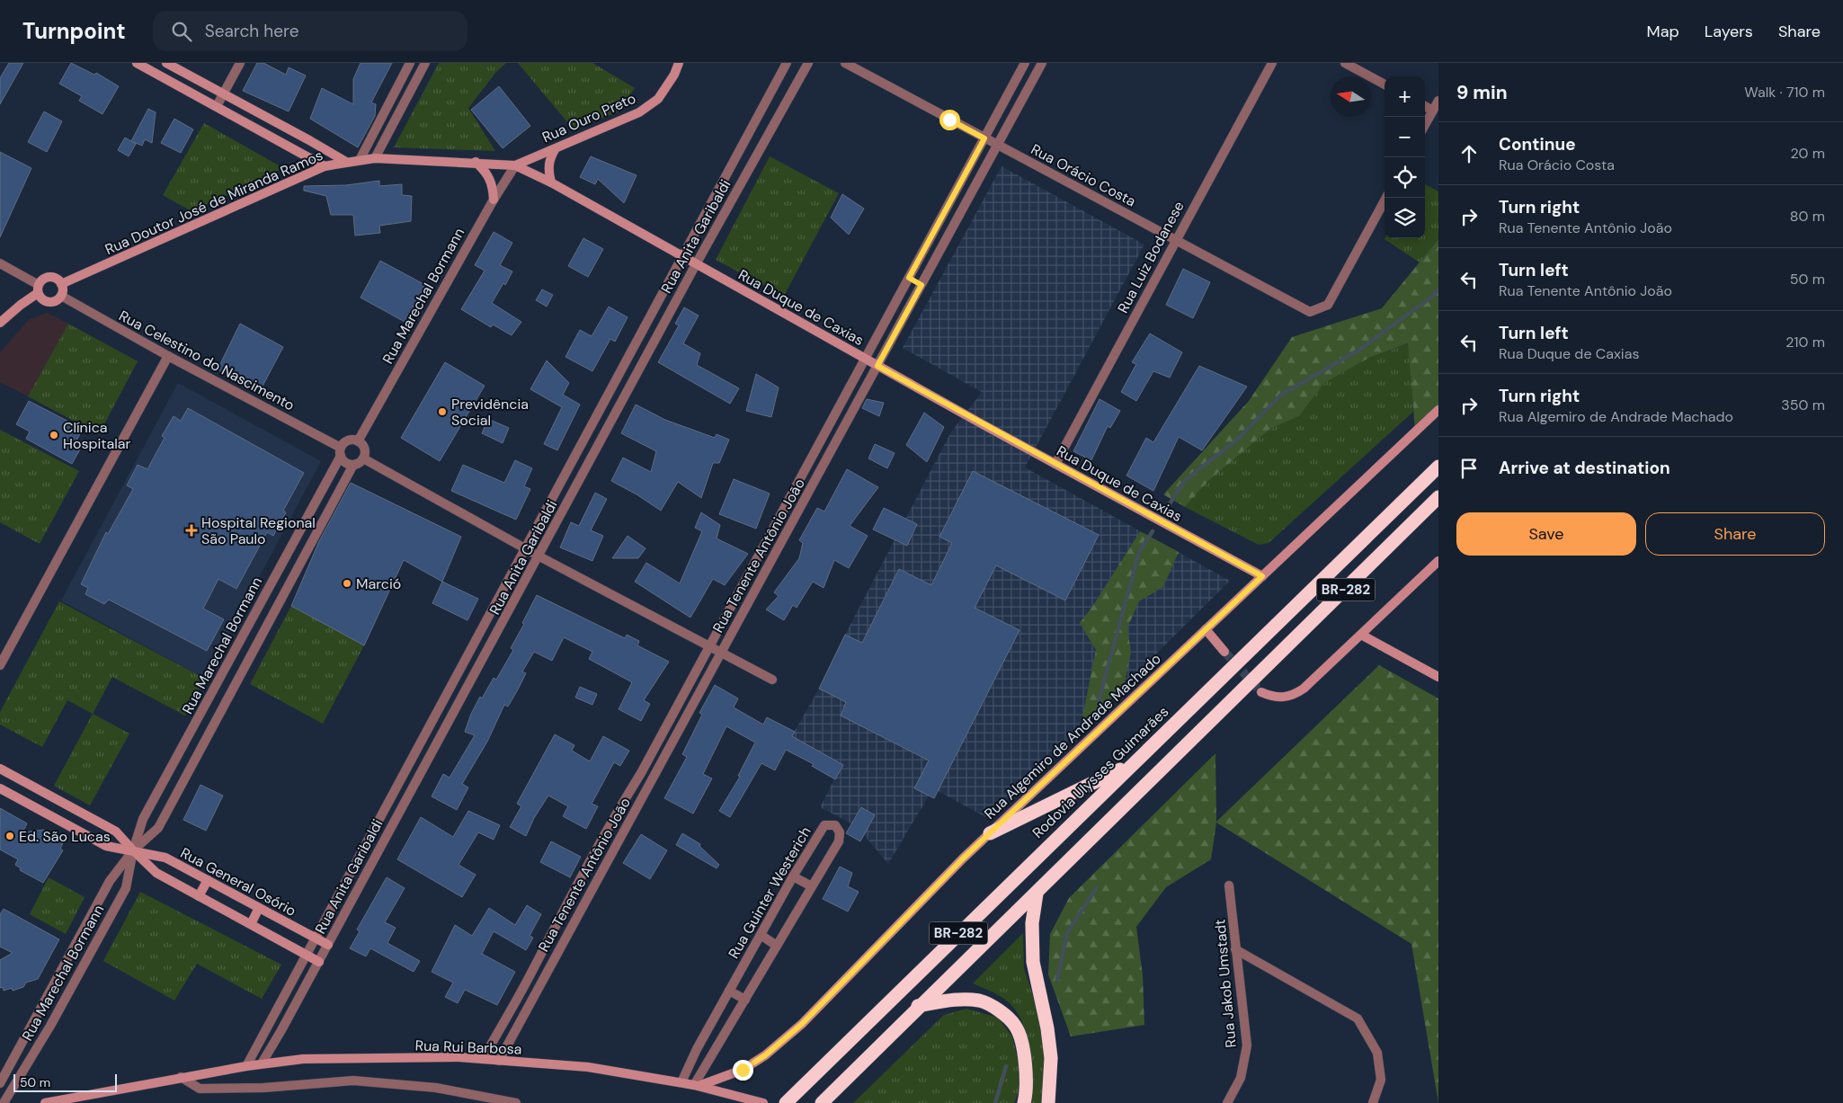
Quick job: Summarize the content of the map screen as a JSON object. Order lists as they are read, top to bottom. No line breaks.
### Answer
{"streets":{"highway":["BR-282","Rodovia Ulysses Guimarães"],"street":["Rua Ouro Preto","Rua Orácio Costa","Rua Doutor José de Miranda Ramos","Rua Anita Garibaldi","Rua Luiz Bodanese","Rua Marechal Bormann","Rua Duque de Caxias","Rua Celestino do Nascimento","Rua Tenente Antônio João","Rua Algemiro de Andrade Machado","Rua General Osório","Rua Guinter Westerich","Rua Jakob Umstadt","Rua Rui Barbosa"]},"crossings":[["Rua Ouro Preto","Rua Doutor José de Miranda Ramos"],["Rua Ouro Preto","Rua Marechal Bormann"],["Rua Ouro Preto","Rua Duque de Caxias"],["Rua Orácio Costa","Rua Luiz Bodanese"],["Rua Orácio Costa","Rua Tenente Antônio João"],["Rua Doutor José de Miranda Ramos","Rua Marechal Bormann"],["Rua Doutor José de Miranda Ramos","Rua Duque de Caxias"],["Rua Doutor José de Miranda Ramos","Rua Celestino do Nascimento"],["Rua Anita Garibaldi","Rua Duque de Caxias"],["Rua Anita Garibaldi","Rua General Osório"],["Rua Anita Garibaldi","Rua Rui Barbosa"],["Rua Luiz Bodanese","Rua Duque de Caxias"],["Rua Marechal Bormann","Rua Duque de Caxias"],["Rua Marechal Bormann","Rua Celestino do Nascimento"],["Rua Marechal Bormann","Rua General Osório"],["Rua Duque de Caxias","Rua Tenente Antônio João"],["Rua Duque de Caxias","Rua Algemiro de Andrade Machado"],["Rua Tenente Antônio João","Rua Rui Barbosa"],["Rua Algemiro de Andrade Machado","Rua Guinter Westerich"],["Rua Algemiro de Andrade Machado","Rua Rui Barbosa"],["Rua Guinter Westerich","Rua Rui Barbosa"]],"places":{"other":["Previdência Social","Clínica Hospitalar","Marció","Ed. São Lucas"],"health":["Hospital Regional São Paulo"]},"scale_bar":"50 m","north":"left","page":{"header":"Turnpoint","search":"Search here","nav":["Map","Layers","Share"],"heading":["9 min","Walk · 710 m"],"map_buttons":["+","−"],"list":[["Continue","Rua Orácio Costa","20 m"],["Turn right","Rua Tenente Antônio João","80 m"],["Turn left","Rua Tenente Antônio João","50 m"],["Turn left","Rua Duque de Caxias","210 m"],["Turn right","Rua Algemiro de Andrade Machado","350 m"],"Arrive at destination"],"buttons":["Save","Share"],"scale":"50 m"}}
